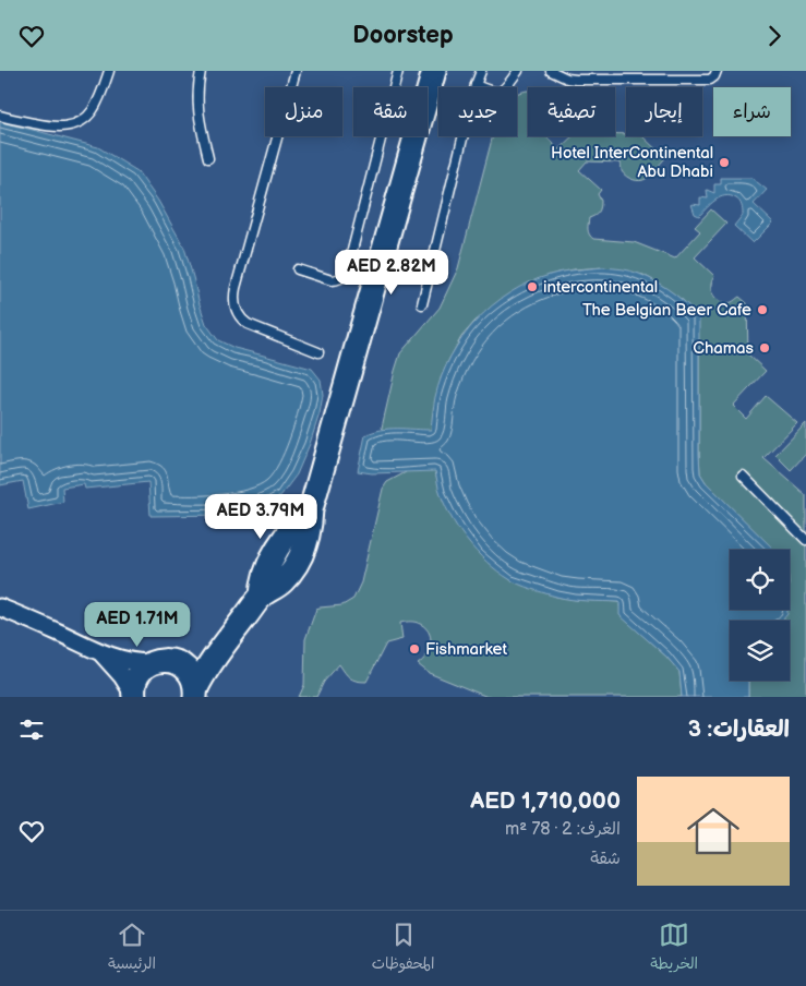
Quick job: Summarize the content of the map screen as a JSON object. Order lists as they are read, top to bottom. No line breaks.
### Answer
{"places":["Hotel InterContinental Abu Dhabi","intercontinental","The Belgian Beer Cafe","Chamas","Fishmarket"],"page":{"header":"Doorstep","chip":["شراء","إيجار","تصفية","جديد","شقة","منزل"],"price":["AED 2.82M","AED 3.79M","AED 1.71M"],"heading":"العقارات: 3","list":[{"name":"AED 1,710,000","note":"الغرف: 2 · 78 m² · شقة"}],"tabs":["الخريطة","المحفوظات","الرئيسية"]}}
